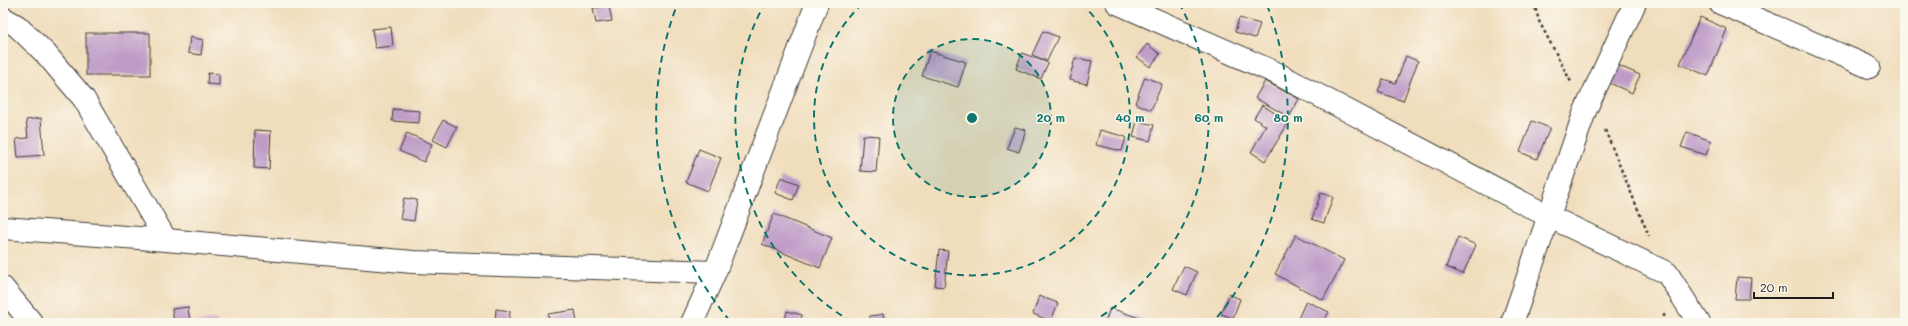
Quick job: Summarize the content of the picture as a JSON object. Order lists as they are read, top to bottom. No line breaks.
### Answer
{"scale_bar":"20 m","rings":["20 m","40 m","60 m","80 m"]}
